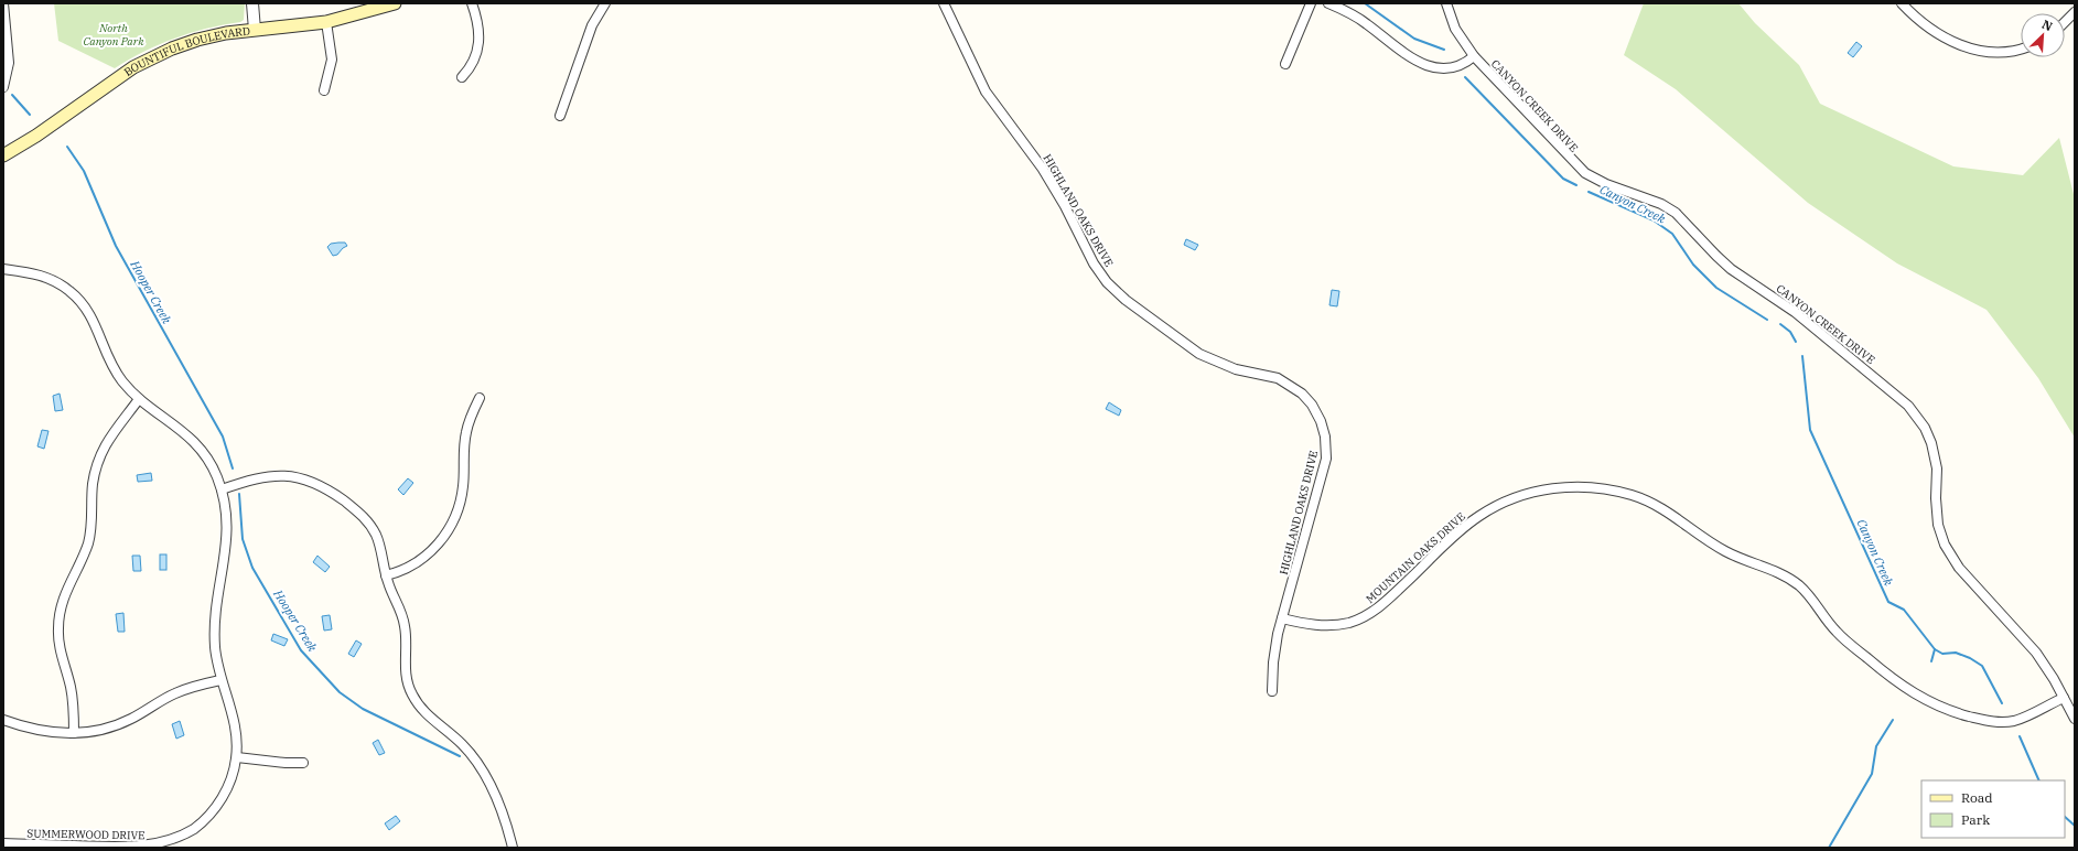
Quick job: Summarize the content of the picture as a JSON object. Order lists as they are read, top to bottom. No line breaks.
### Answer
{"streets":{"main road":["BOUNTIFUL BOULEVARD"],"street":["CANYON CREEK DRIVE","HIGHLAND OAKS DRIVE","MOUNTAIN OAKS DRIVE","SUMMERWOOD DRIVE"]},"crossings":[["CANYON CREEK DRIVE","MOUNTAIN OAKS DRIVE"],["HIGHLAND OAKS DRIVE","MOUNTAIN OAKS DRIVE"]],"water":["Canyon Creek","Hooper Creek"],"parks":["North Canyon Park"],"legend":["Road","Park"],"north":"top right"}
